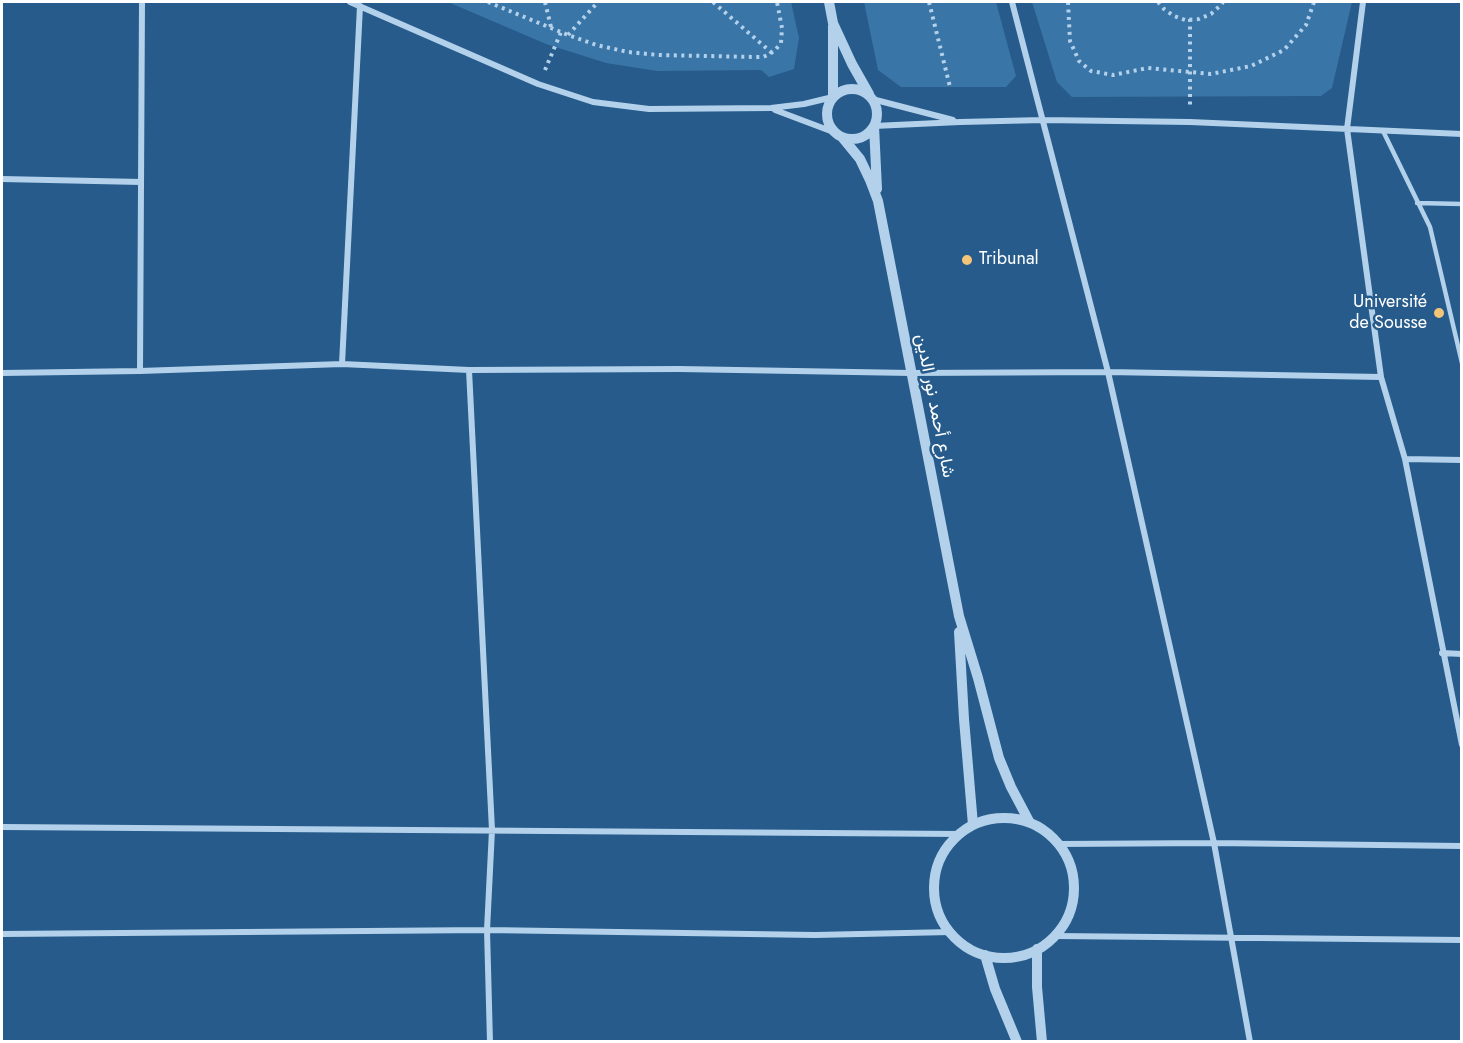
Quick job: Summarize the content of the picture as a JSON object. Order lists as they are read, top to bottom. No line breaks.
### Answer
{"streets":{"street":["شارع أحمد نور الدين"]},"places":["Tribunal","Université de Sousse"]}
